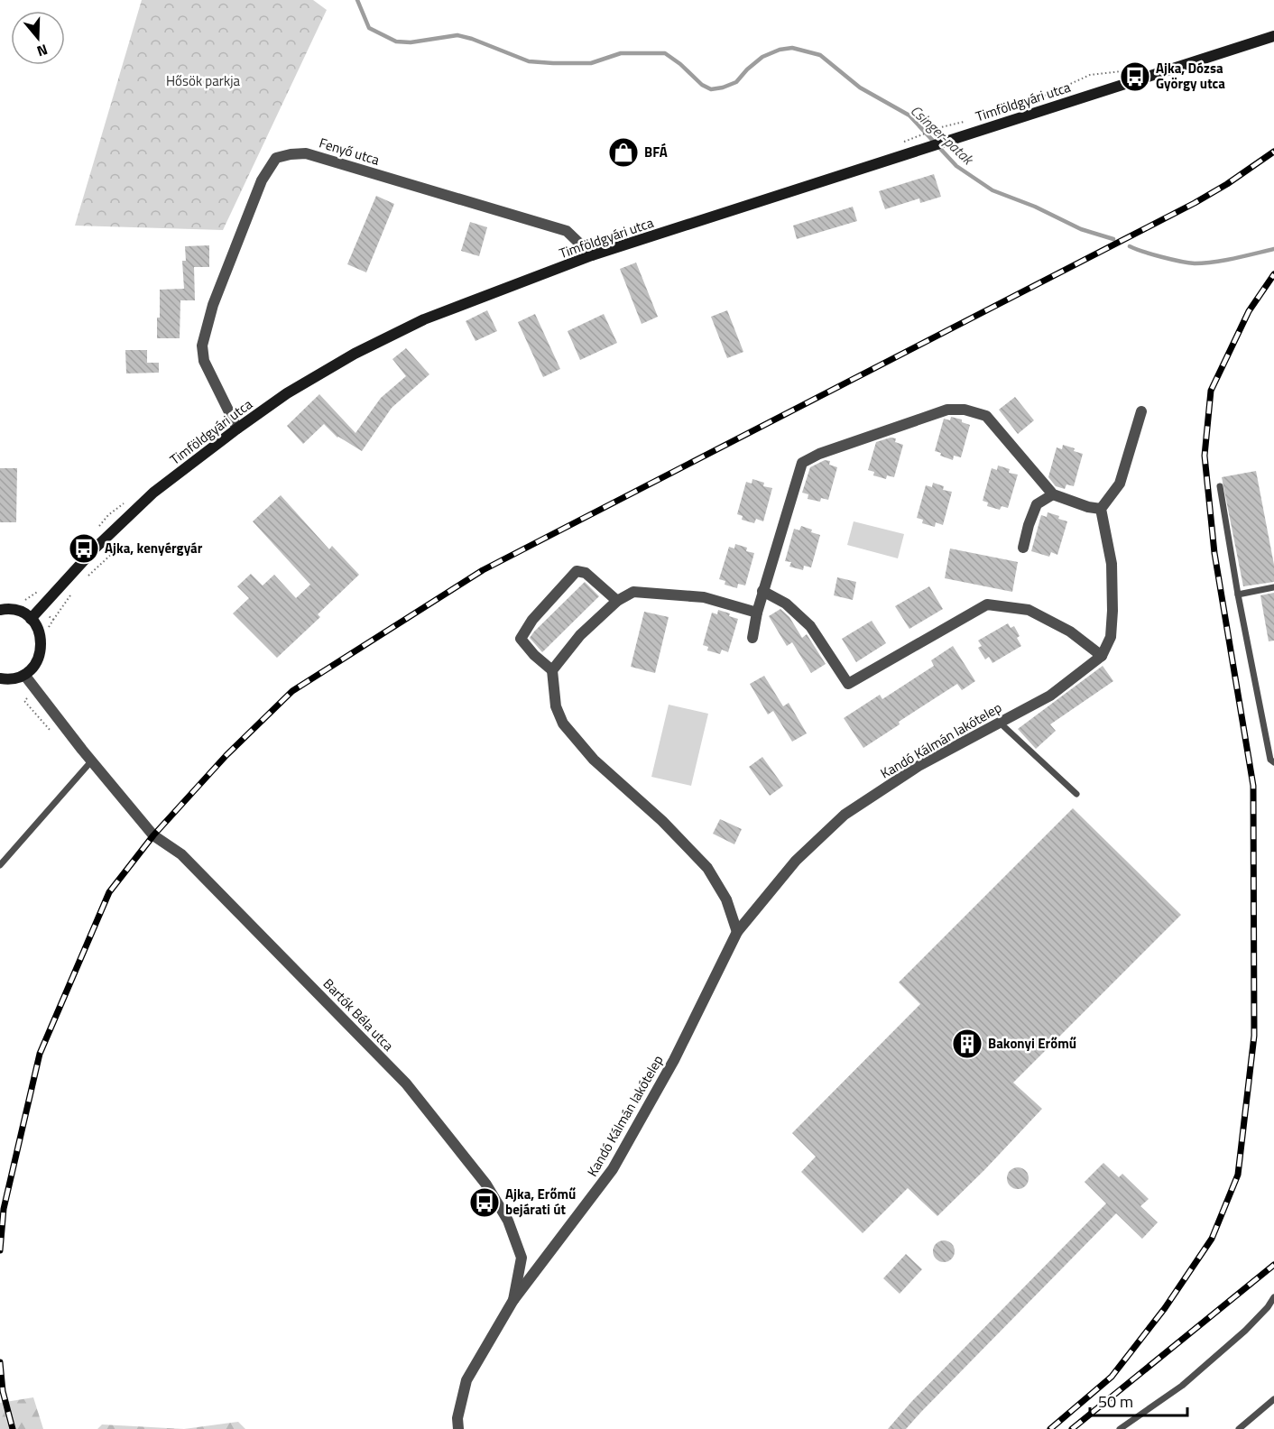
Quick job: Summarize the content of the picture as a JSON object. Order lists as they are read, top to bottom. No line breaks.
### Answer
{"streets":{"main road":["Timföldgyári utca"],"street":["Fenyő utca","Kandó Kálmán lakótelep","Bartók Béla utca"]},"crossings":[["Timföldgyári utca","Fenyő utca"],["Kandó Kálmán lakótelep","Bartók Béla utca"]],"water":["Csinger-patak"],"parks":["Hősök parkja"],"places":{"bus stop":["Ajka, Dózsa György utca","Ajka, kenyérgyár","Ajka, Erőmű bejárati út"],"shop":["BFÁ"],"building":["Bakonyi Erőmű"]},"scale_bar":"50 m","north":"bottom"}
